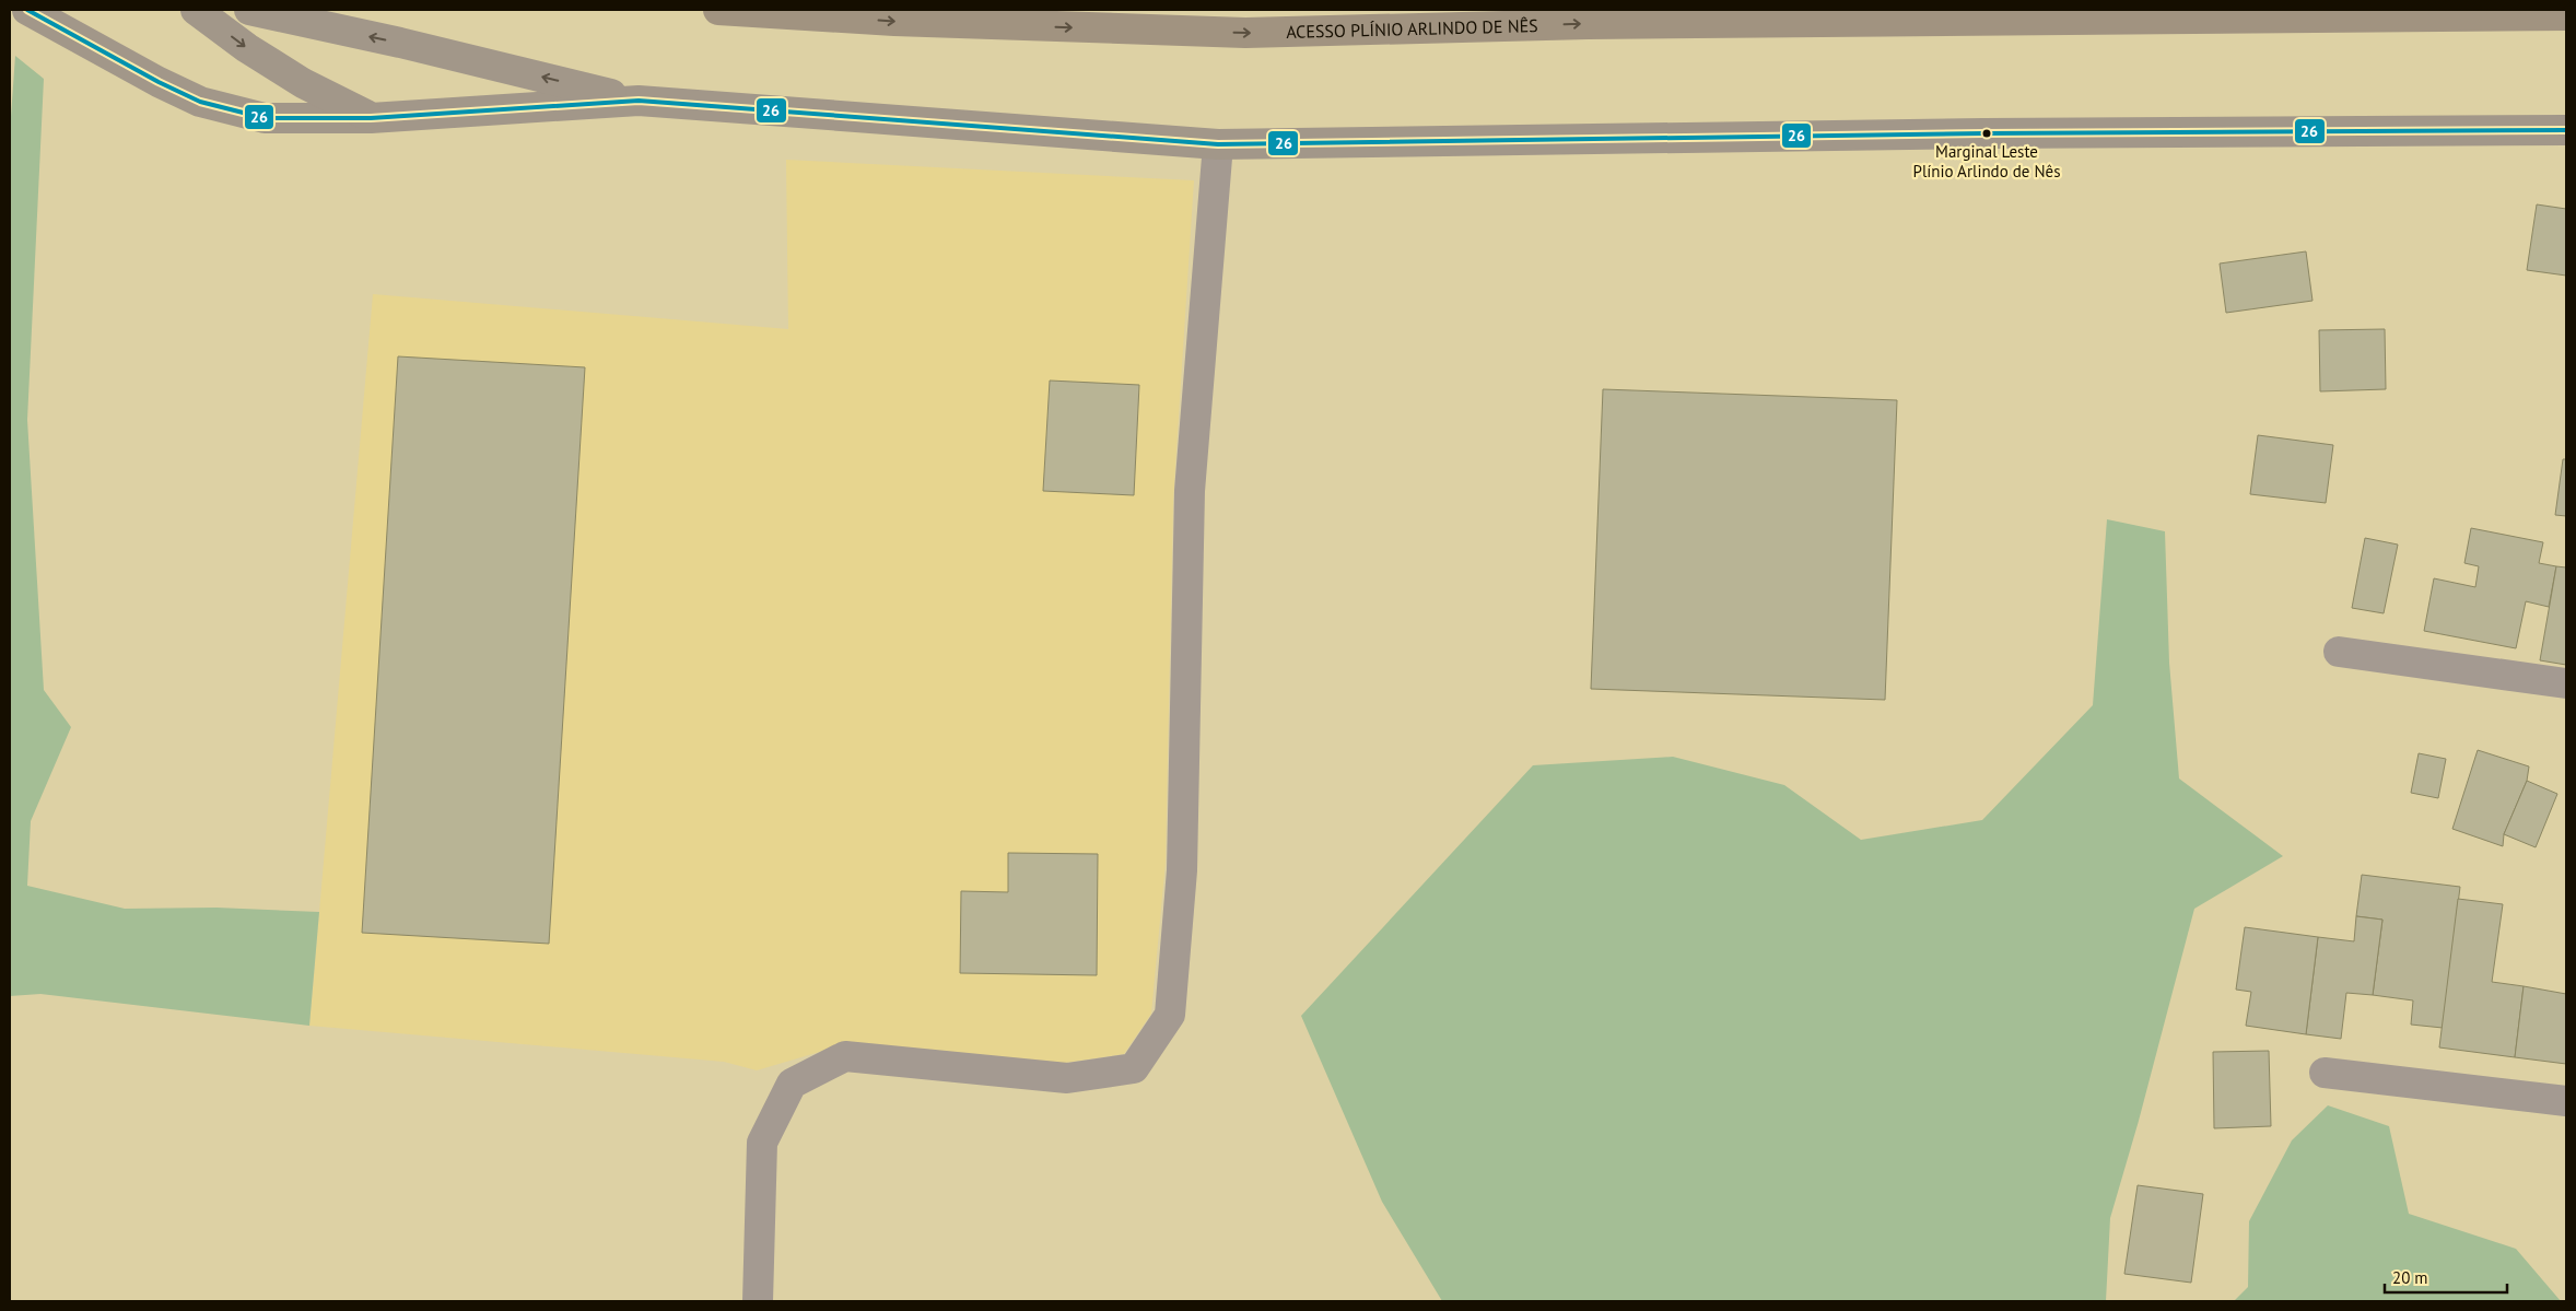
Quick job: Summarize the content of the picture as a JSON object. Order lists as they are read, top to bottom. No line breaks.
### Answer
{"streets":{"highway":["ACESSO PLÍNIO ARLINDO DE NÊS"]},"one_way":["ACESSO PLÍNIO ARLINDO DE NÊS"],"places":["Marginal Leste Plínio Arlindo de Nês"],"lines":["transit line 26"],"scale_bar":"20 m"}
